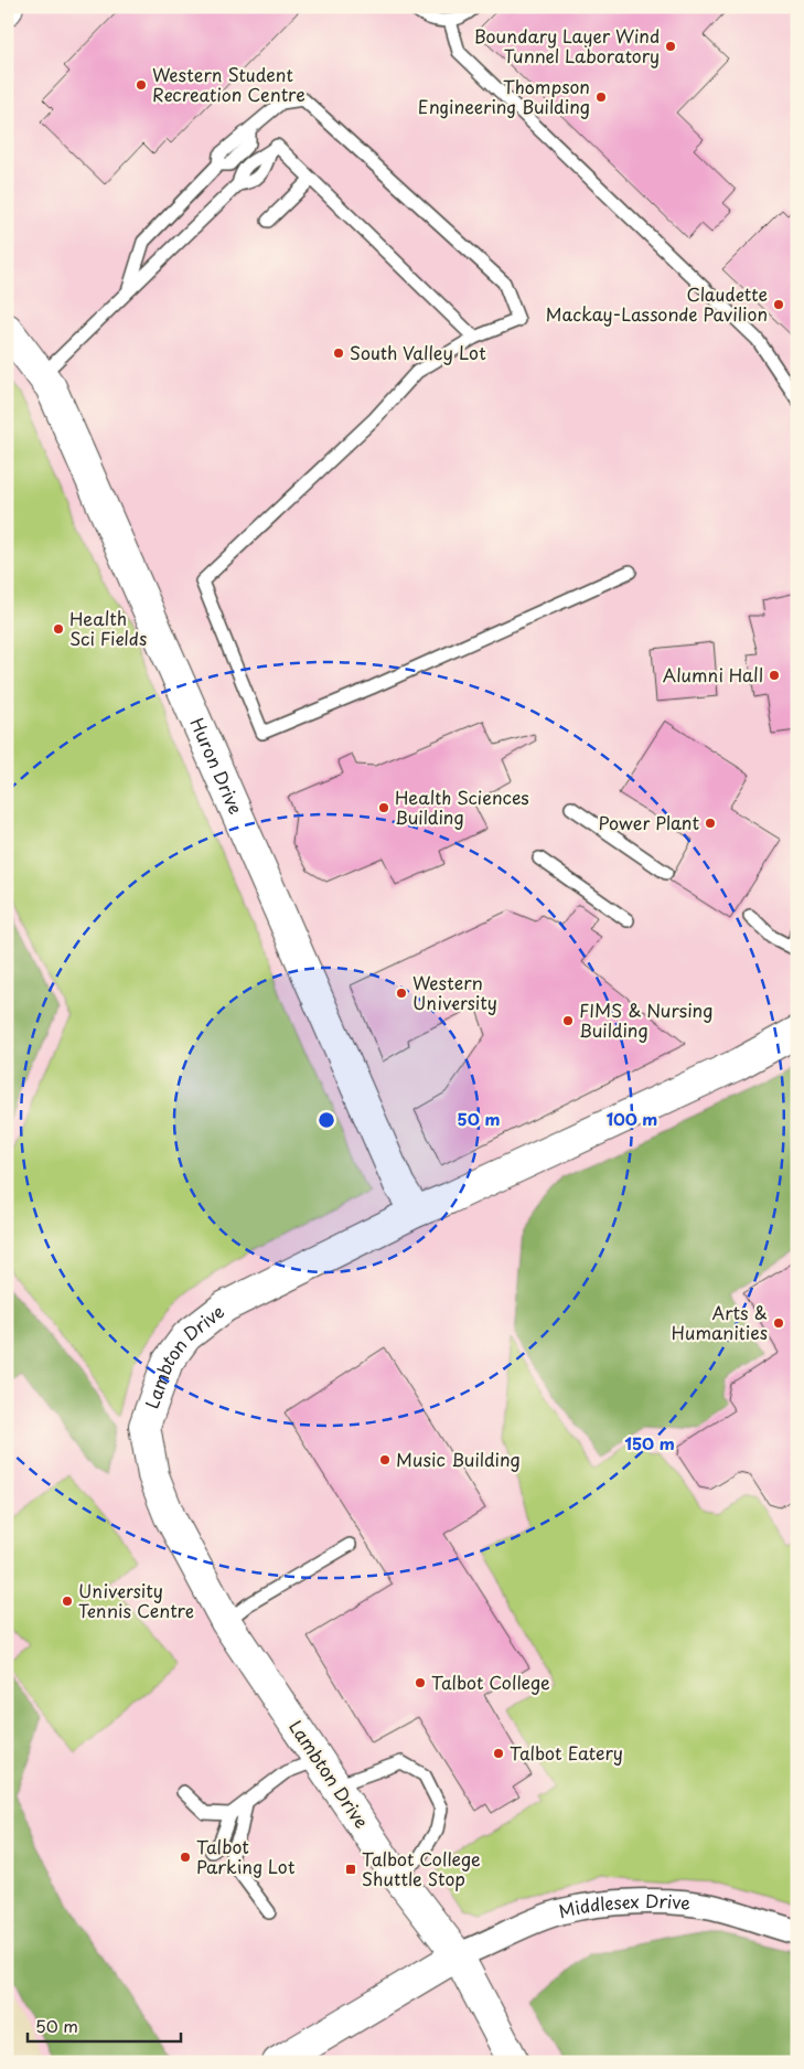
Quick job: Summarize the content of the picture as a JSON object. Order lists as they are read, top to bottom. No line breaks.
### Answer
{"streets":{"street":["Huron Drive","Lambton Drive","Middlesex Drive"]},"crossings":[["Huron Drive","Lambton Drive"],["Lambton Drive","Middlesex Drive"]],"places":{"other":["Boundary Layer Wind Tunnel Laboratory","Western Student Recreation Centre","Thompson Engineering Building","Claudette Mackay-Lassonde Pavilion","South Valley Lot","Health Sci Fields","Alumni Hall","Health Sciences Building","Power Plant","Western University","FIMS & Nursing Building","Arts & Humanities","Music Building","University Tennis Centre","Talbot College","Talbot Eatery","Talbot Parking Lot"],"transit":["Talbot College Shuttle Stop"]},"scale_bar":"50 m","rings":["50 m","100 m","150 m"]}
